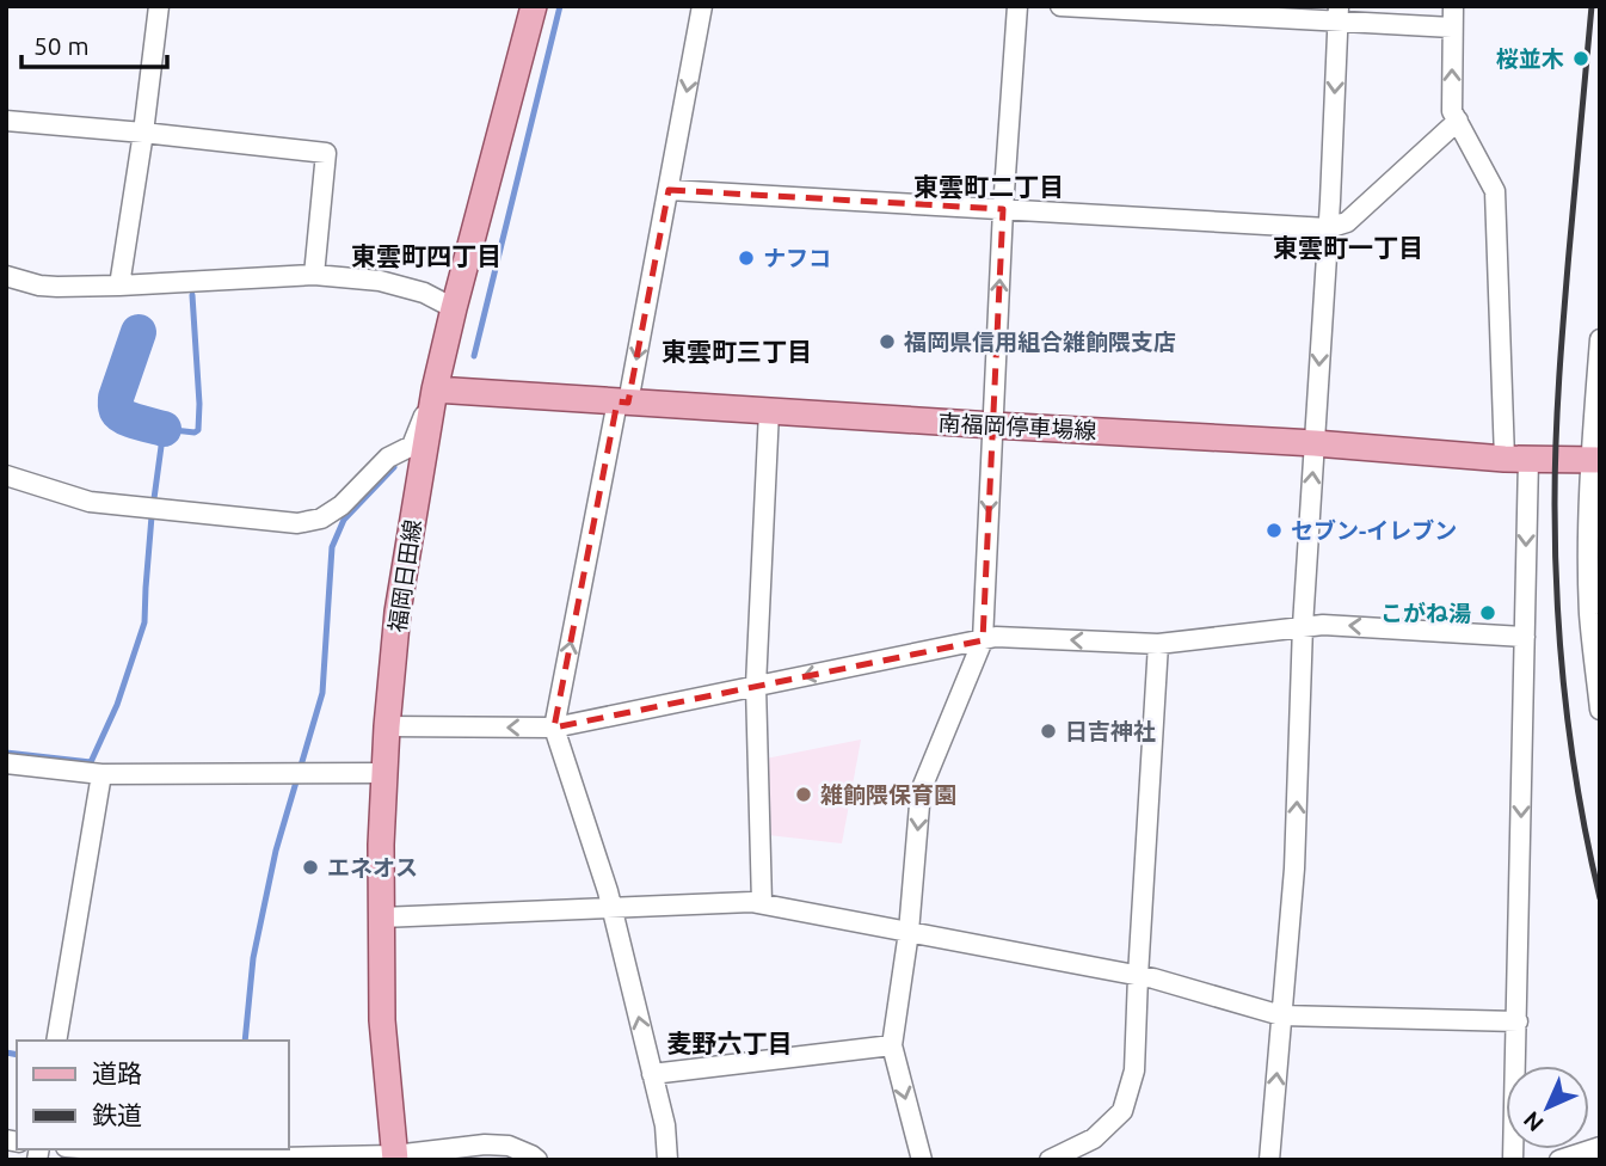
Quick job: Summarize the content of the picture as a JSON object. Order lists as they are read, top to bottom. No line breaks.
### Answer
{"streets":{"main road":["南福岡停車場線","福岡日田線"]},"crossings":[["南福岡停車場線","福岡日田線"]],"districts":["東雲町二丁目","東雲町一丁目","東雲町四丁目","東雲町三丁目","麦野六丁目"],"places":["桜並木","ナフコ","福岡県信用組合雑餉隈支店","セブン-イレブン","こがね湯","日吉神社","雑餉隈保育園","エネオス"],"legend":["道路","鉄道"],"scale_bar":"50 m","north":"bottom left"}
